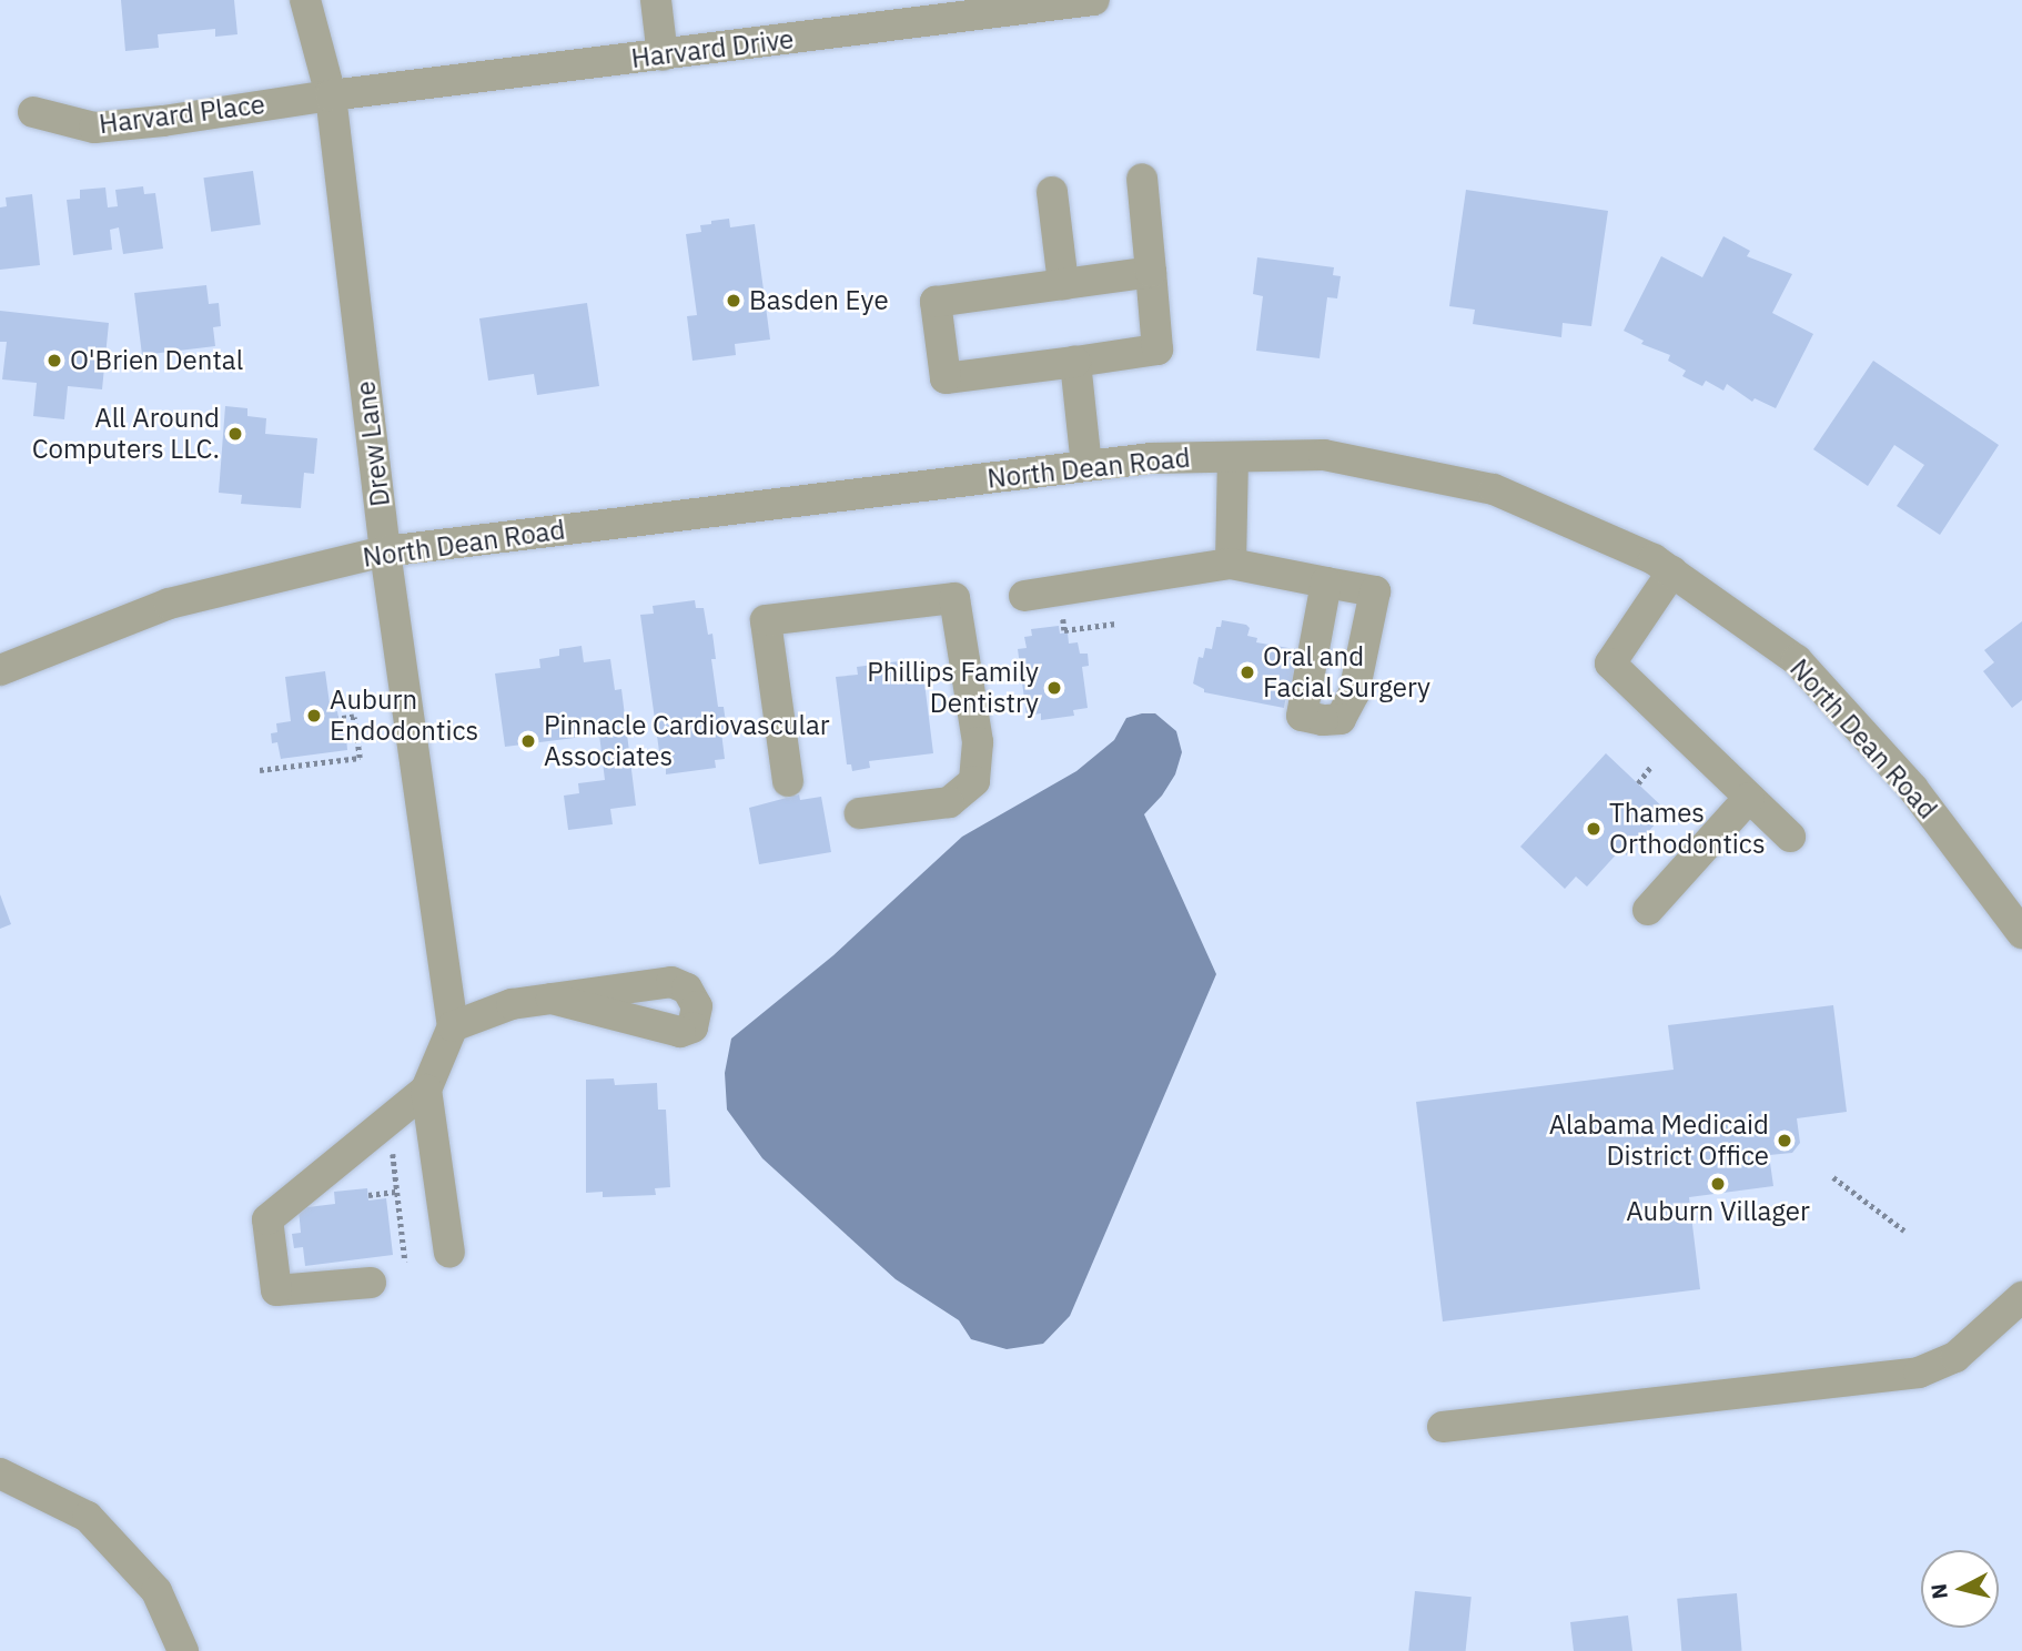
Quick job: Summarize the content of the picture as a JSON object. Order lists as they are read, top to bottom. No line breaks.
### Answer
{"streets":{"street":["Harvard Drive","Harvard Place","Drew Lane","North Dean Road"]},"crossings":[["Harvard Drive","Harvard Place"],["Harvard Drive","Drew Lane"],["Harvard Place","Drew Lane"],["Drew Lane","North Dean Road"]],"places":["Basden Eye","O'Brien Dental","All Around Computers LLC.","Oral and Facial Surgery","Phillips Family Dentistry","Auburn Endodontics","Pinnacle Cardiovascular Associates","Thames Orthodontics","Alabama Medicaid District Office","Auburn Villager"],"north":"left"}
